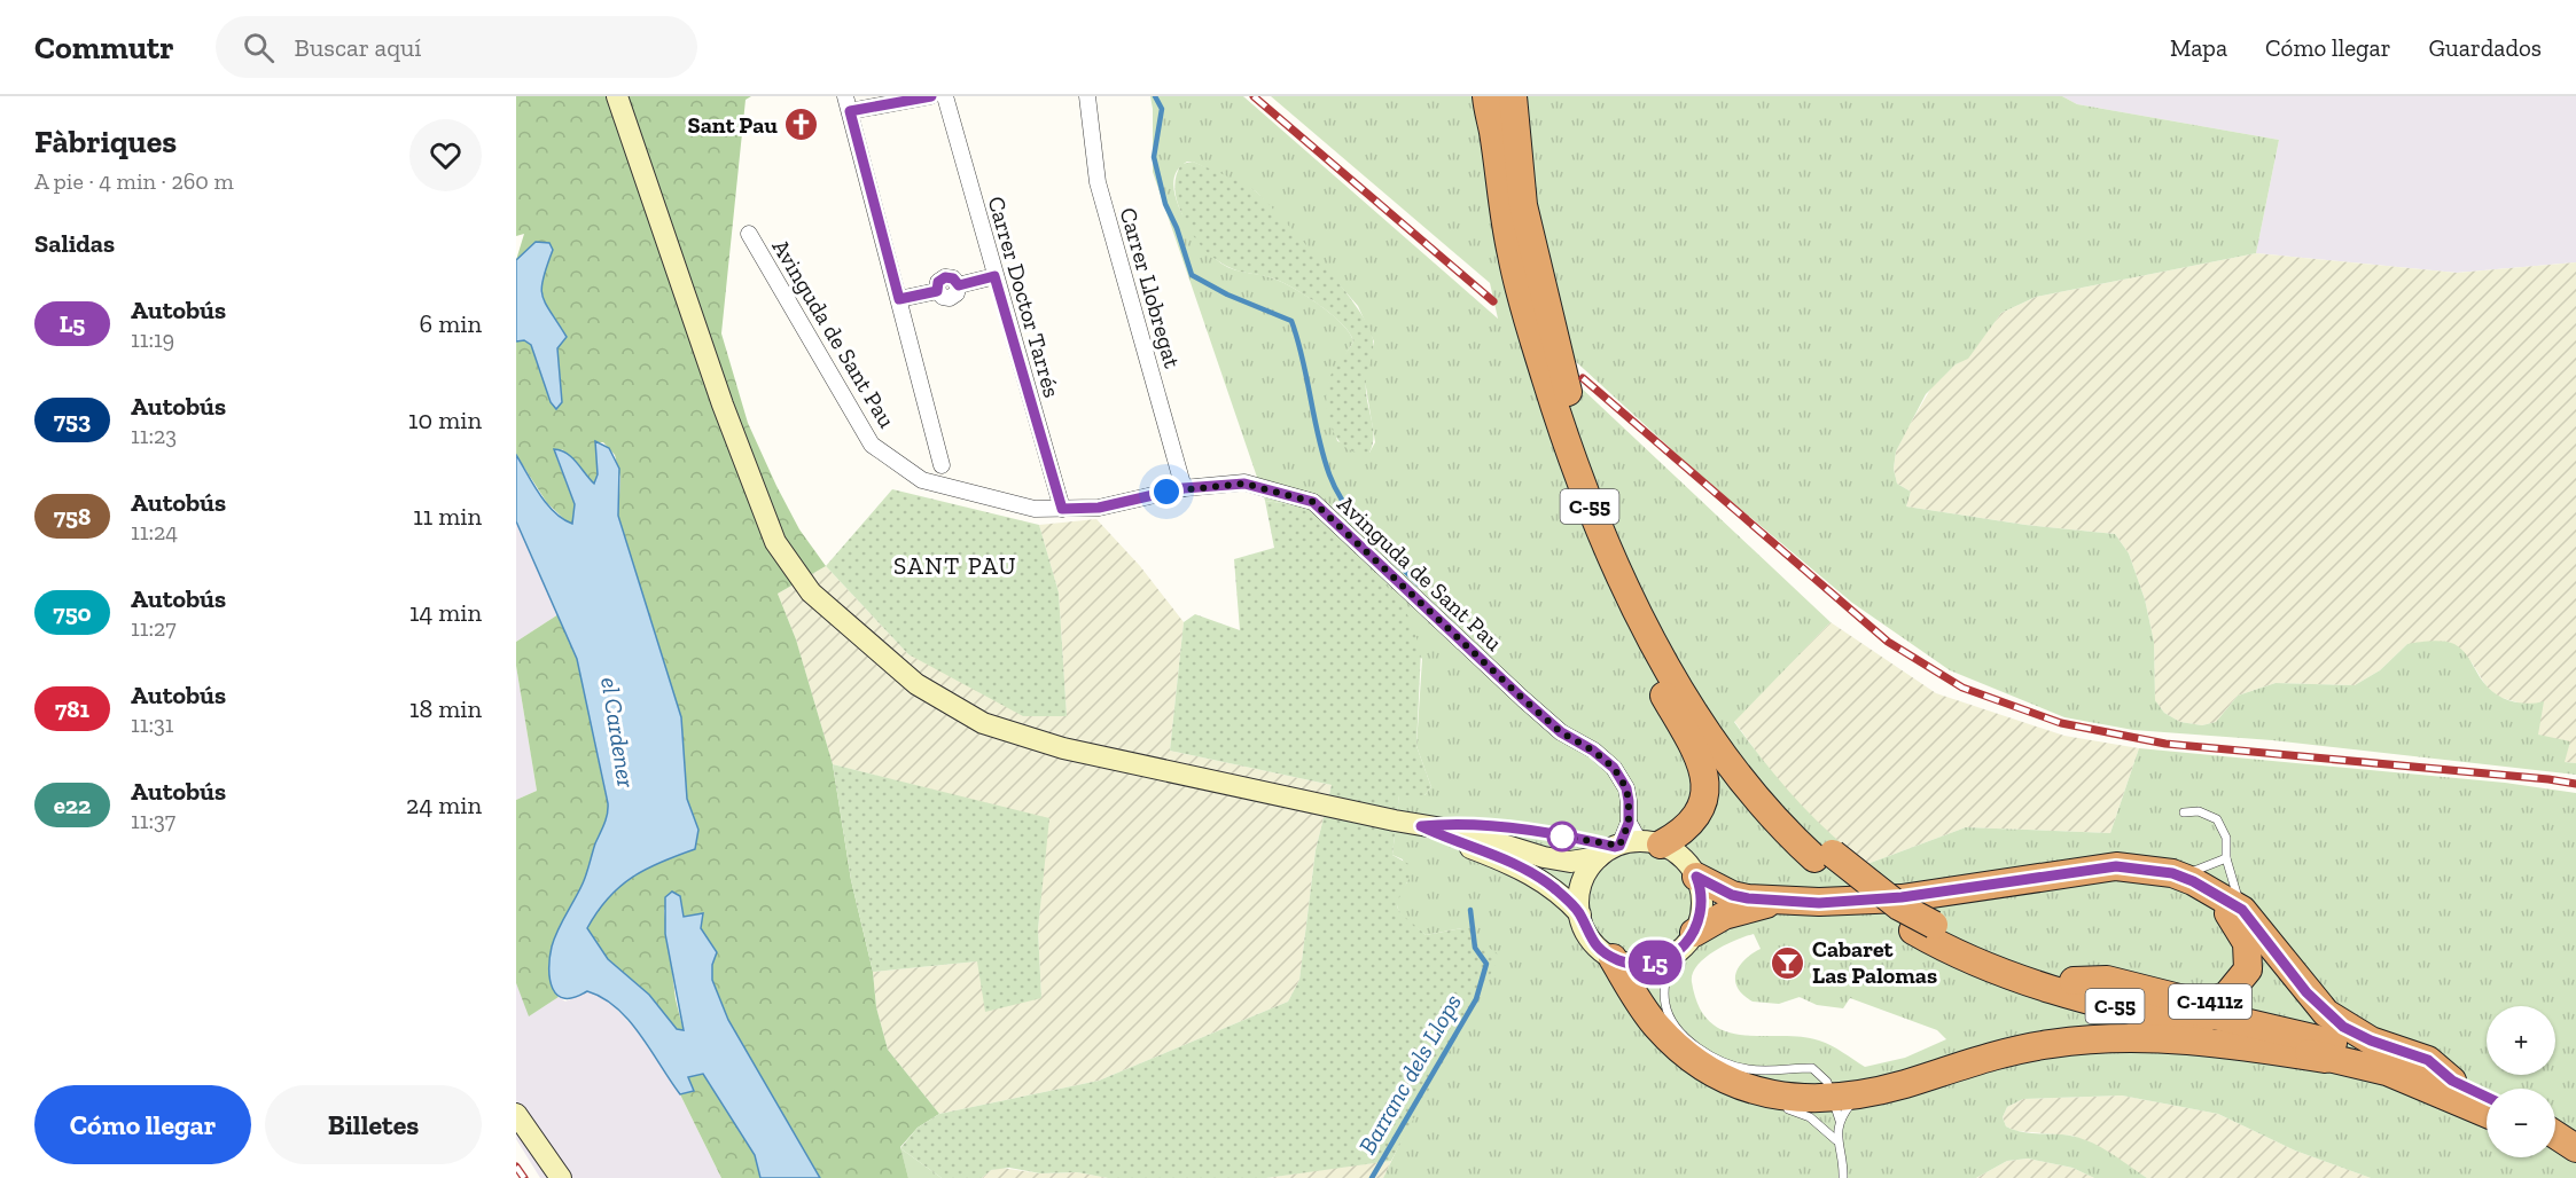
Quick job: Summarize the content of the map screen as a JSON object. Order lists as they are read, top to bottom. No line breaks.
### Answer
{"streets":{"highway":["C-55","C-1411z"],"street":["Carrer Llobregat","Carrer Doctor Tarrés","Avinguda de Sant Pau"]},"crossings":[["Carrer Llobregat","Avinguda de Sant Pau"],["Carrer Doctor Tarrés","Avinguda de Sant Pau"],["C-55","C-1411z"]],"districts":["SANT PAU"],"water":["el Cardener","Barranc dels Llops"],"places":{"church":["Sant Pau"],"bar":["Cabaret Las Palomas"]},"lines":["bus line L5"],"page":{"header":"Commutr","search":"Buscar aquí","nav":["Mapa","Cómo llegar","Guardados"],"heading":[["Fàbriques","A pie · 4 min · 260 m"],"Salidas"],"on_map":"L5","list":[{"mark":"L5","name":"Autobús","note":"11:19","value":"6 min"},{"mark":"753","name":"Autobús","note":"11:23","value":"10 min"},{"mark":"758","name":"Autobús","note":"11:24","value":"11 min"},{"mark":"750","name":"Autobús","note":"11:27","value":"14 min"},{"mark":"781","name":"Autobús","note":"11:31","value":"18 min"},{"mark":"e22","name":"Autobús","note":"11:37","value":"24 min"}],"map_buttons":["+","−"],"buttons":["Cómo llegar","Billetes"]}}
